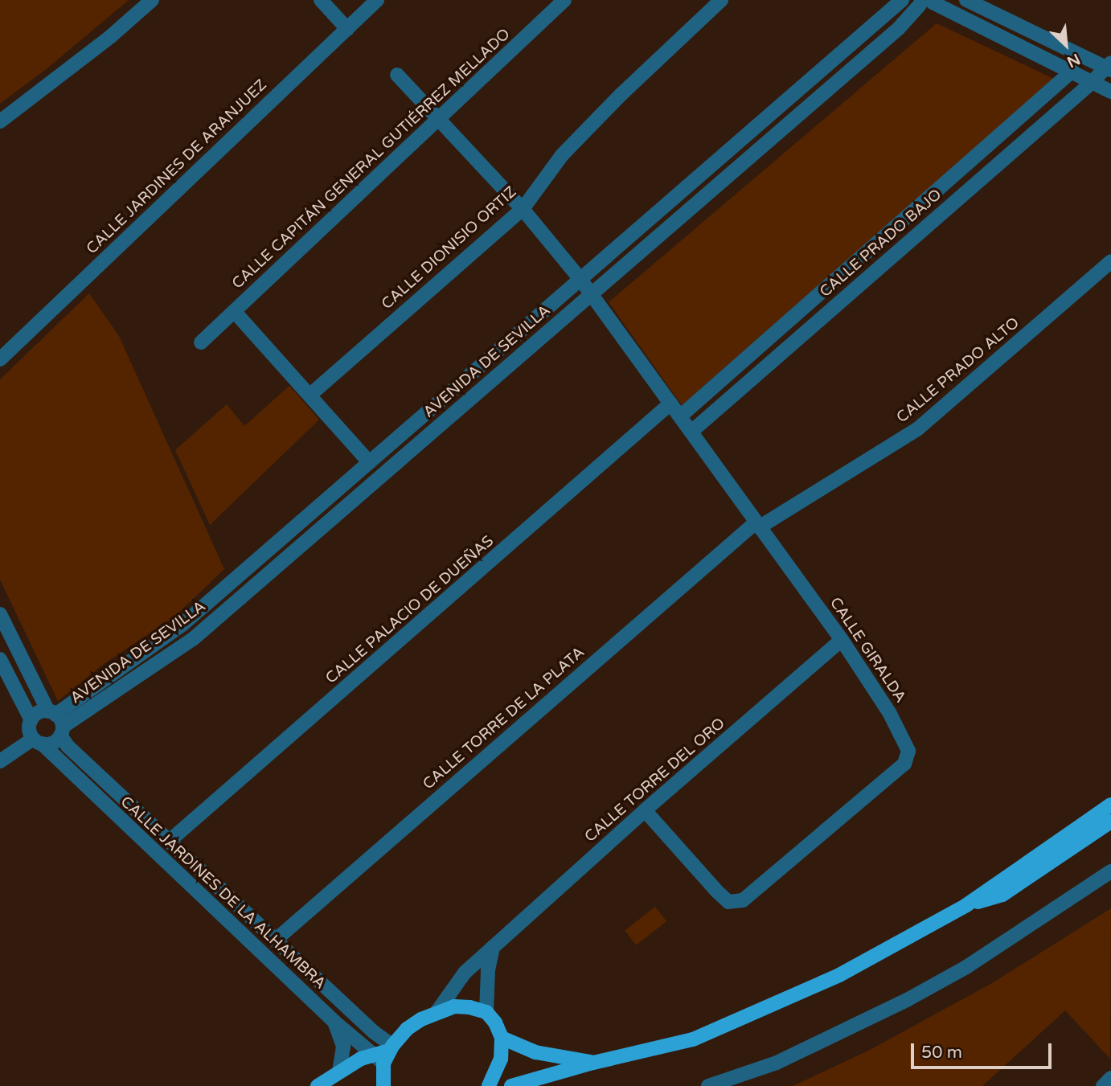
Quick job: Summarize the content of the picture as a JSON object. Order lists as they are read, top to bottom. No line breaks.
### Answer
{"streets":{"street":["CALLE CAPITÁN GENERAL GUTIÉRREZ MELLADO","CALLE JARDINES DE ARANJUEZ","CALLE PRADO BAJO","CALLE DIONISIO ORTIZ","AVENIDA DE SEVILLA","CALLE PRADO ALTO","CALLE PALACIO DE DUEÑAS","CALLE GIRALDA","CALLE TORRE DE LA PLATA","CALLE TORRE DEL ORO","CALLE JARDINES DE LA ALHAMBRA"]},"crossings":[["CALLE CAPITÁN GENERAL GUTIÉRREZ MELLADO","CALLE GIRALDA"],["CALLE PRADO BAJO","CALLE GIRALDA"],["CALLE DIONISIO ORTIZ","CALLE GIRALDA"],["AVENIDA DE SEVILLA","CALLE GIRALDA"],["AVENIDA DE SEVILLA","CALLE JARDINES DE LA ALHAMBRA"],["CALLE PRADO ALTO","CALLE GIRALDA"],["CALLE PRADO ALTO","CALLE TORRE DE LA PLATA"],["CALLE PALACIO DE DUEÑAS","CALLE GIRALDA"],["CALLE PALACIO DE DUEÑAS","CALLE JARDINES DE LA ALHAMBRA"],["CALLE GIRALDA","CALLE TORRE DE LA PLATA"],["CALLE GIRALDA","CALLE TORRE DEL ORO"],["CALLE TORRE DE LA PLATA","CALLE JARDINES DE LA ALHAMBRA"]],"scale_bar":"50 m","north":"bottom right"}
